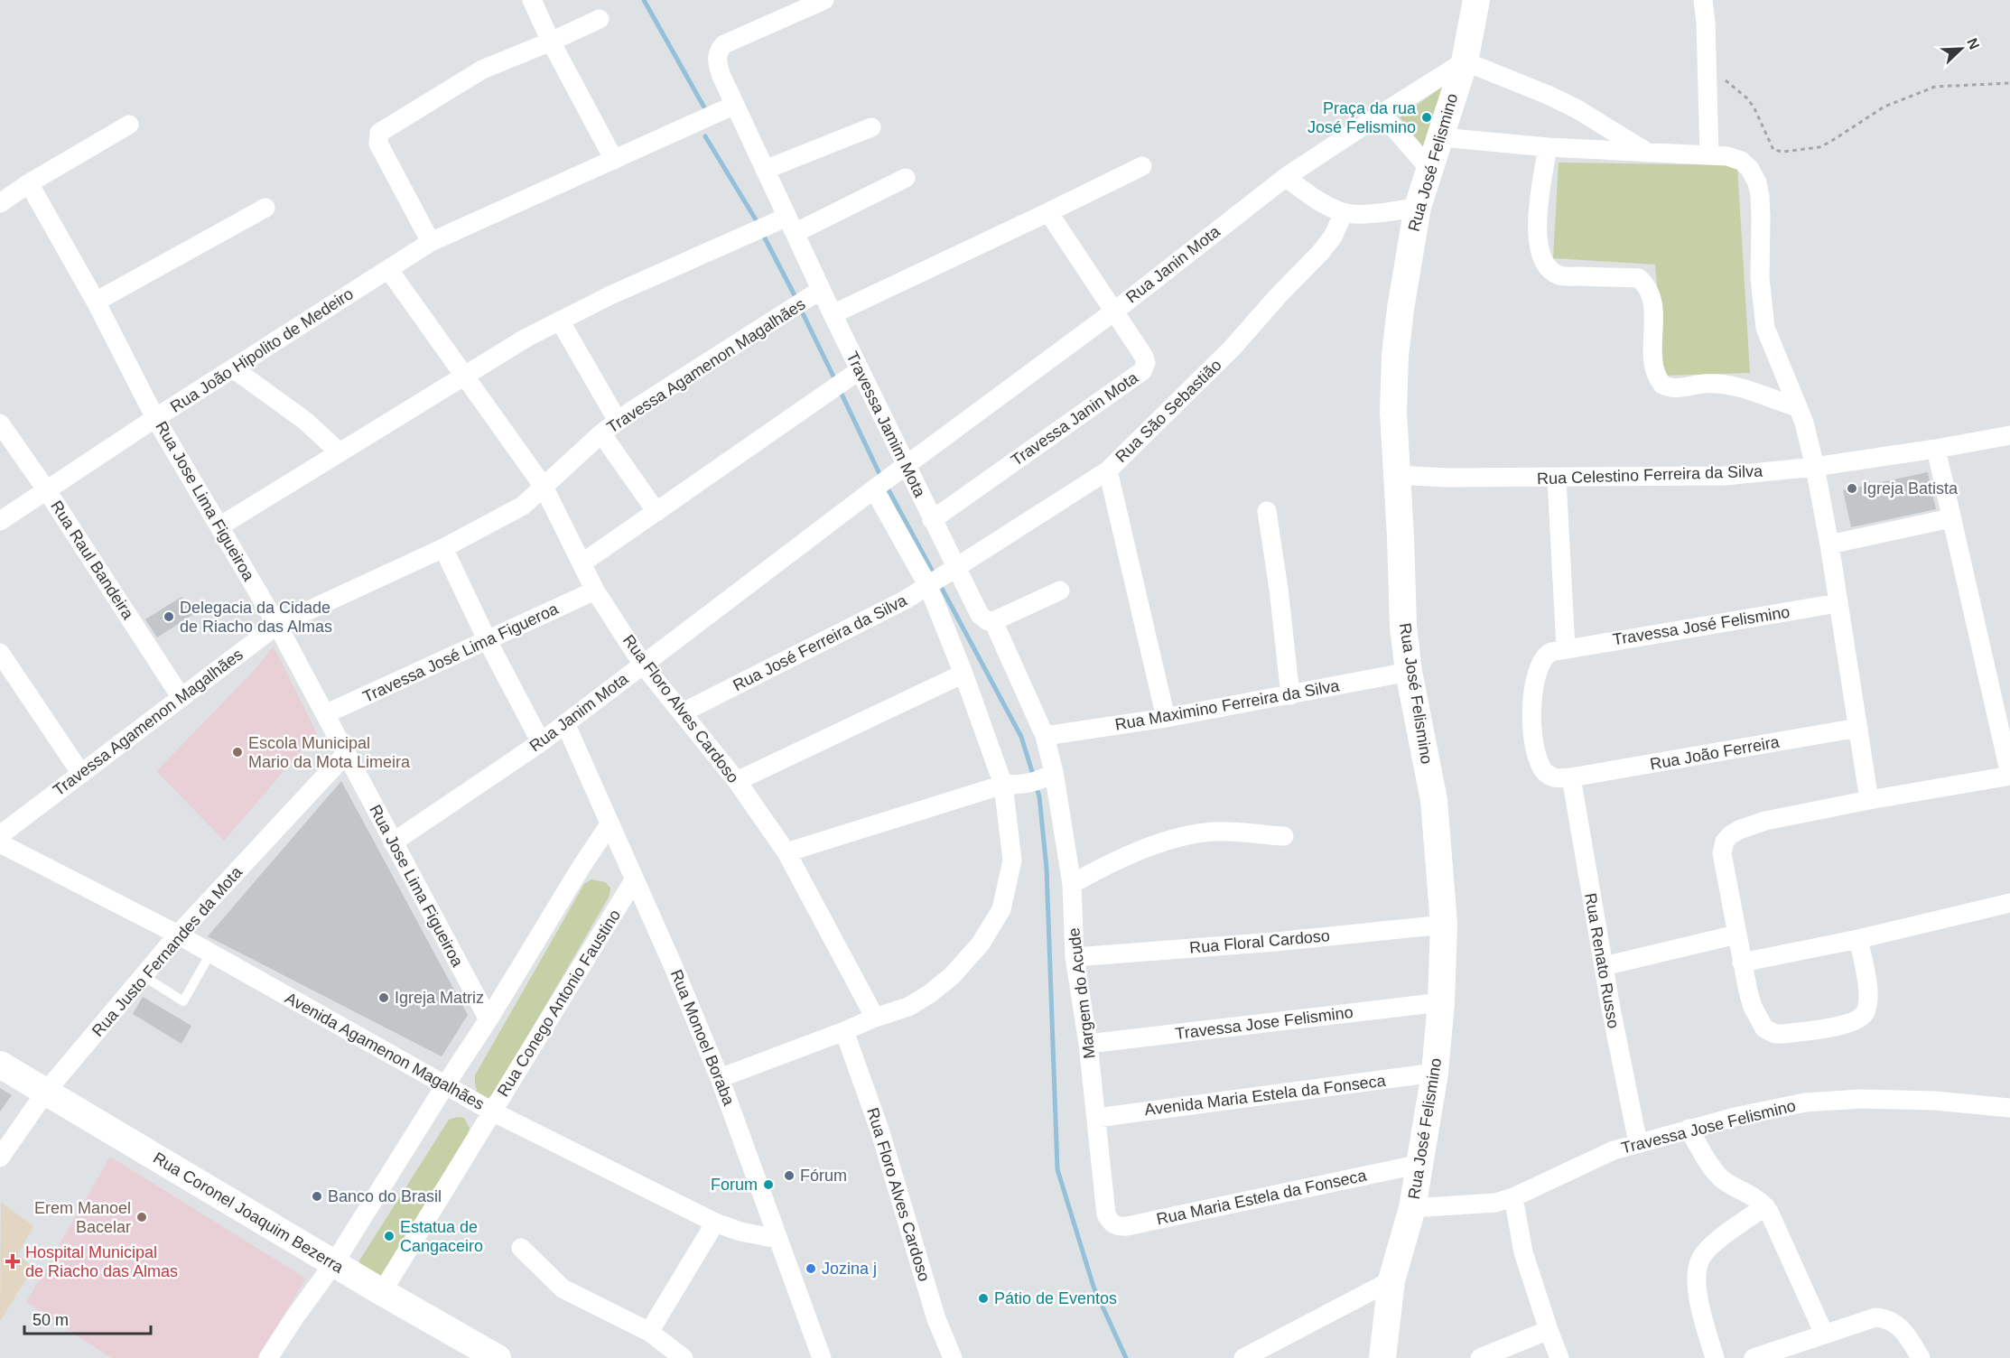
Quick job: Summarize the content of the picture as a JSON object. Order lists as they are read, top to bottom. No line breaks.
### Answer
{"streets":{"street":["Rua José Felismino","Rua Janin Mota","Rua João Hipolito de Medeiro","Travessa Agamenon Magalhães","Rua São Sebastião","Travessa Janin Mota","Travessa Jamim Mota","Rua Celestino Ferreira da Silva","Rua Jose Lima Figueiroa","Rua Raul Bandeira","Travessa José Felismino","Rua José Ferreira da Silva","Travessa José Lima Figueroa","Rua Maximino Ferreira da Silva","Rua Floro Alves Cardoso","Rua Janim Mota","Rua João Ferreira","Rua Floral Cardoso","Rua Justo Fernandes da Mota","Rua Renato Russo","Margem do Acude","Rua Conego Antonio Faustino","Travessa Jose Felismino","Rua Monoel Boraba","Avenida Agamenon Magalhães","Avenida Maria Estela da Fonseca","Rua Maria Estela da Fonseca","Rua Coronel Joaquim Bezerra"]},"crossings":[["Rua José Felismino","Rua Janin Mota"],["Rua José Felismino","Rua Celestino Ferreira da Silva"],["Rua José Felismino","Rua Maximino Ferreira da Silva"],["Rua José Felismino","Rua Floral Cardoso"],["Rua José Felismino","Travessa Jose Felismino"],["Rua José Felismino","Avenida Maria Estela da Fonseca"],["Rua José Felismino","Rua Maria Estela da Fonseca"],["Rua Janin Mota","Travessa Janin Mota"],["Rua Janin Mota","Travessa Jamim Mota"],["Rua Janin Mota","Rua Janim Mota"],["Rua João Hipolito de Medeiro","Travessa Jamim Mota"],["Rua João Hipolito de Medeiro","Rua Jose Lima Figueiroa"],["Rua João Hipolito de Medeiro","Rua Raul Bandeira"],["Rua João Hipolito de Medeiro","Rua Floro Alves Cardoso"],["Travessa Agamenon Magalhães","Travessa Jamim Mota"],["Travessa Agamenon Magalhães","Rua Jose Lima Figueiroa"],["Travessa Agamenon Magalhães","Rua Raul Bandeira"],["Travessa Agamenon Magalhães","Rua Floro Alves Cardoso"],["Rua São Sebastião","Travessa Jamim Mota"],["Rua São Sebastião","Rua José Ferreira da Silva"],["Travessa Janin Mota","Travessa Jamim Mota"],["Travessa Jamim Mota","Rua José Ferreira da Silva"],["Rua Jose Lima Figueiroa","Travessa José Lima Figueroa"],["Rua Jose Lima Figueiroa","Rua Janim Mota"],["Rua Jose Lima Figueiroa","Rua Justo Fernandes da Mota"],["Travessa José Felismino","Rua João Ferreira"],["Travessa José Felismino","Rua Renato Russo"],["Rua José Ferreira da Silva","Rua Floro Alves Cardoso"],["Travessa José Lima Figueroa","Rua Floro Alves Cardoso"],["Rua Maximino Ferreira da Silva","Margem do Acude"],["Rua Floro Alves Cardoso","Rua Janim Mota"],["Rua Janim Mota","Rua Monoel Boraba"],["Rua João Ferreira","Rua Renato Russo"],["Rua Floral Cardoso","Margem do Acude"],["Rua Justo Fernandes da Mota","Avenida Agamenon Magalhães"],["Rua Justo Fernandes da Mota","Rua Coronel Joaquim Bezerra"],["Rua Renato Russo","Travessa Jose Felismino"],["Margem do Acude","Travessa Jose Felismino"],["Margem do Acude","Avenida Maria Estela da Fonseca"],["Margem do Acude","Rua Maria Estela da Fonseca"],["Rua Conego Antonio Faustino","Rua Monoel Boraba"],["Rua Conego Antonio Faustino","Avenida Agamenon Magalhães"],["Rua Conego Antonio Faustino","Rua Coronel Joaquim Bezerra"],["Rua Monoel Boraba","Avenida Agamenon Magalhães"]],"places":{"other":["Praça da rua José Felismino","Igreja Batista","Delegacia da Cidade de Riacho das Almas","Escola Municipal Mario da Mota Limeira","Igreja Matriz","Fórum","Forum","Banco do Brasil","Erem Manoel Bacelar","Estatua de Cangaceiro","Jozina j","Pátio de Eventos"],"health":["Hospital Municipal de Riacho das Almas"]},"scale_bar":"50 m","north":"top right"}
